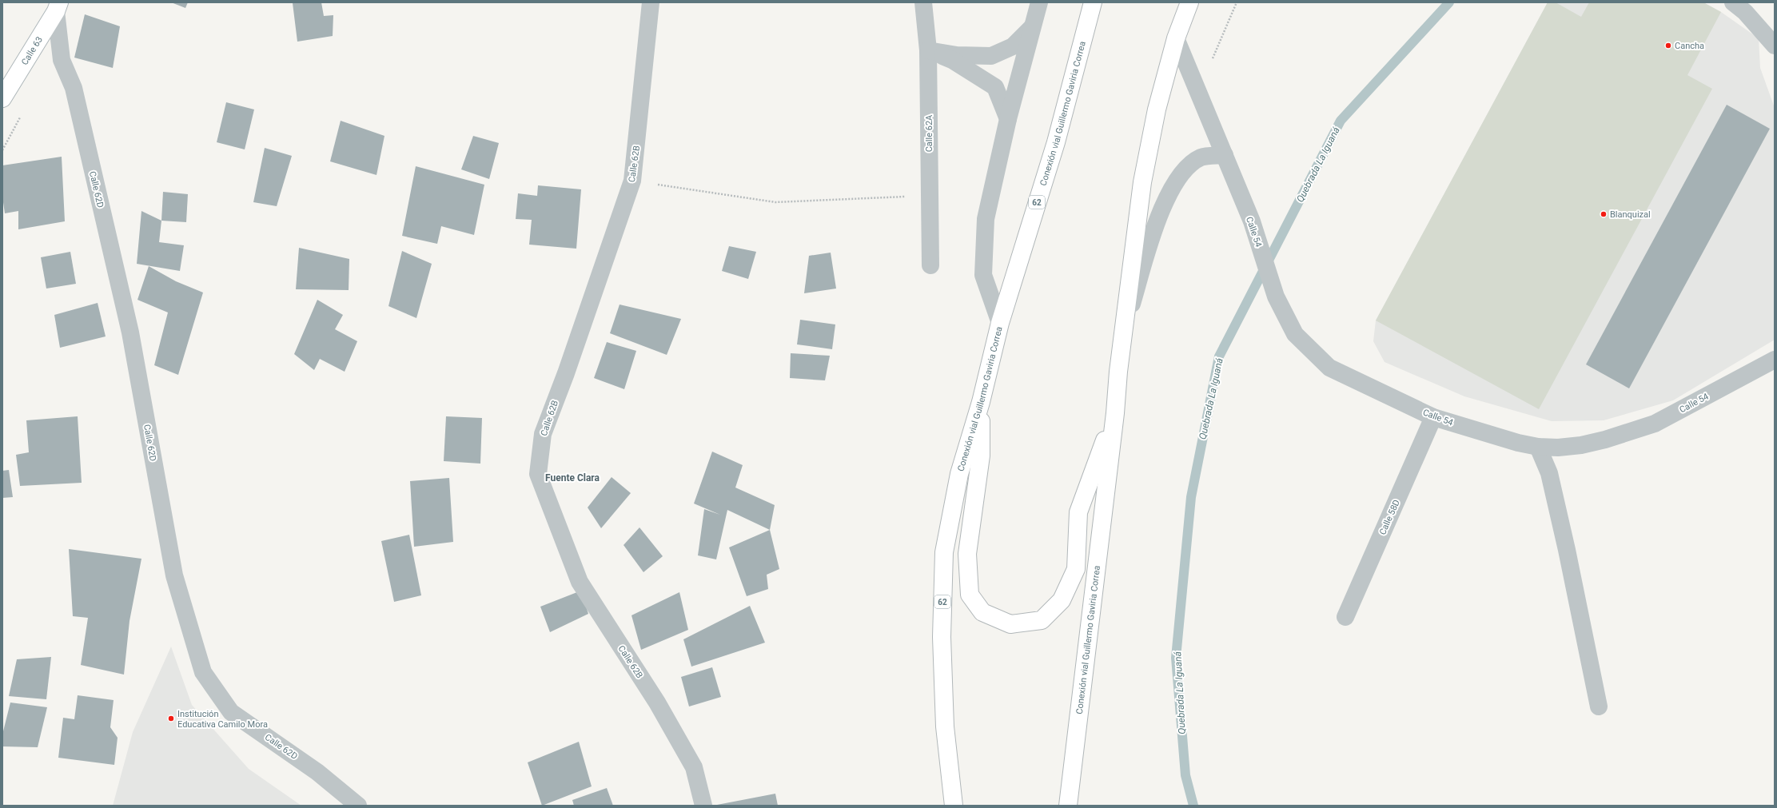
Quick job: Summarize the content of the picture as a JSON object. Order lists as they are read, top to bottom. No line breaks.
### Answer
{"streets":{"main road":["Calle 63","Conexión vial Guillermo Gaviria Correa","62"],"street":["Calle 62A","Calle 62B","Calle 62D","Calle 54","Calle 58D"]},"crossings":[["Calle 63","Calle 62D"],["Conexión vial Guillermo Gaviria Correa","Calle 54"],["Calle 54","Calle 58D"]],"districts":["Fuente Clara"],"water":["Quebrada La Iguaná"],"places":["Cancha","Blanquizal","Institución Educativa Camilo Mora"]}
